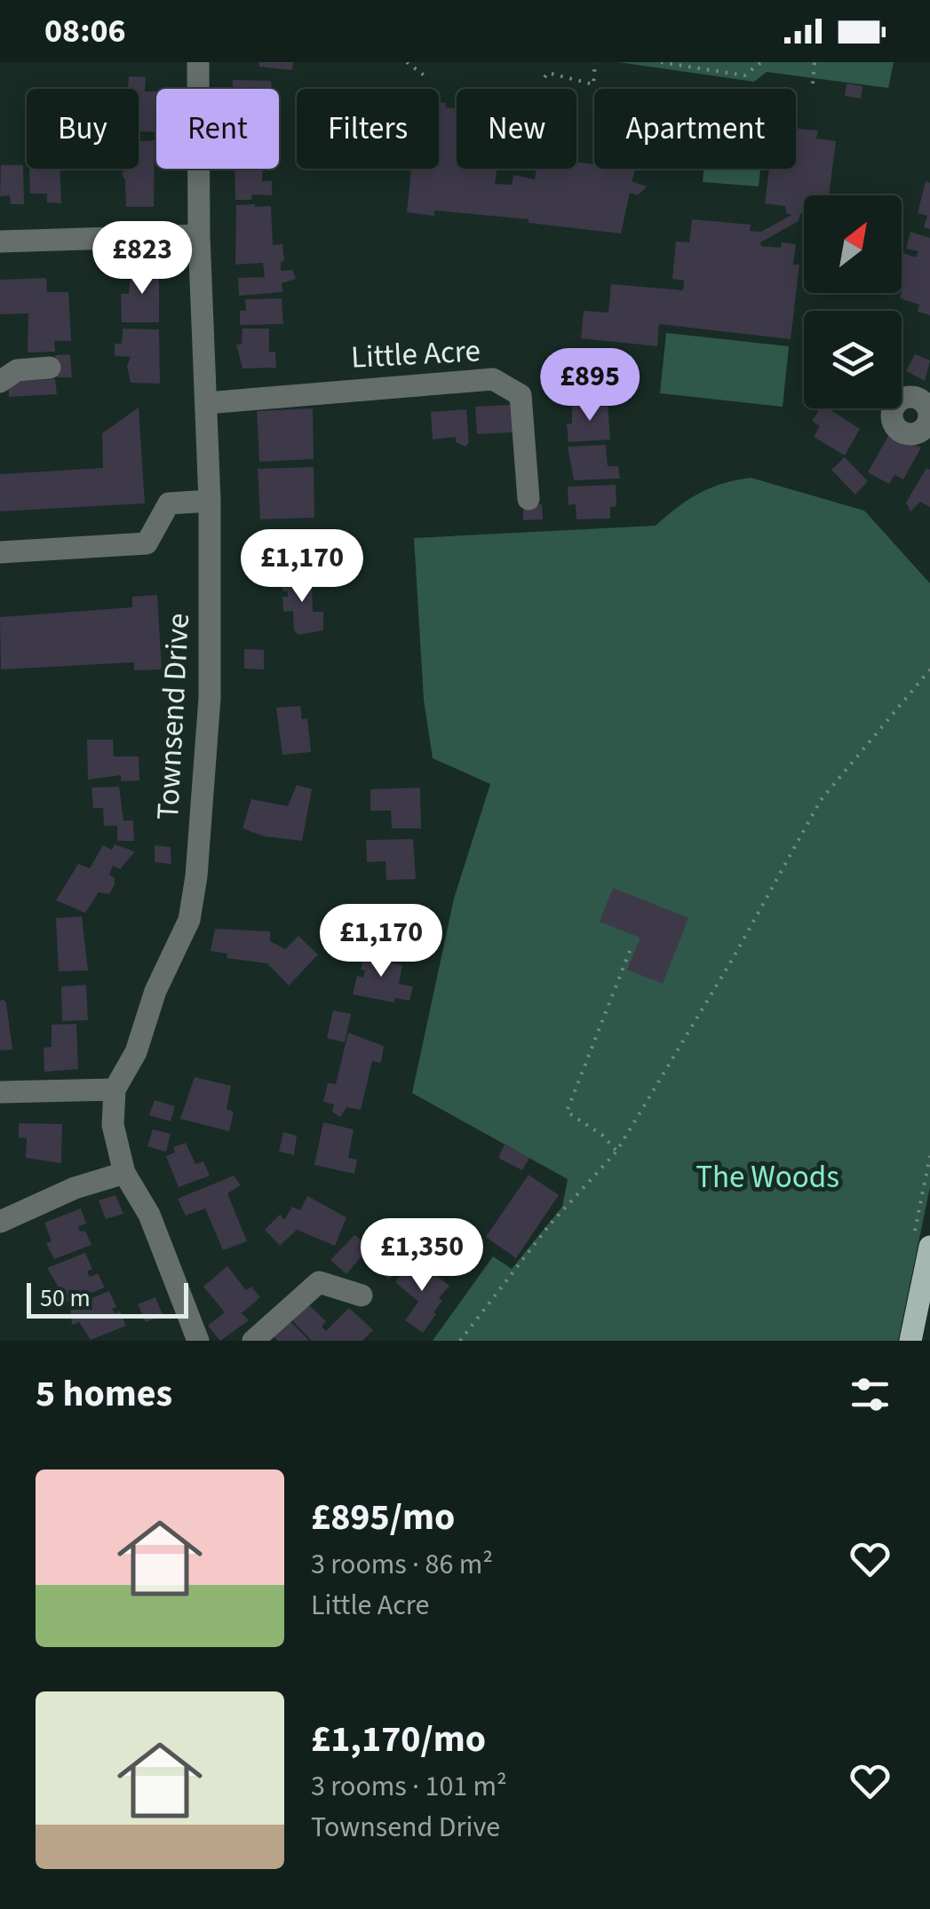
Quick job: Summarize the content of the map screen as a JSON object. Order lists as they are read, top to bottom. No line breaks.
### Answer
{"streets":{"street":["Little Acre","Townsend Drive"]},"crossings":[["Little Acre","Townsend Drive"]],"parks":["The Woods"],"scale_bar":"50 m","north":"top right","page":{"status":"08:06","chip":["Buy","Rent","Filters","New","Apartment"],"price":["£823","£895","£1,170","£1,170","£1,350"],"scale":"50 m","heading":"5 homes","list":[{"name":"£895/mo","note":"3 rooms · 86 m² · Little Acre"},{"name":"£1,170/mo","note":"3 rooms · 101 m² · Townsend Drive"}]}}
